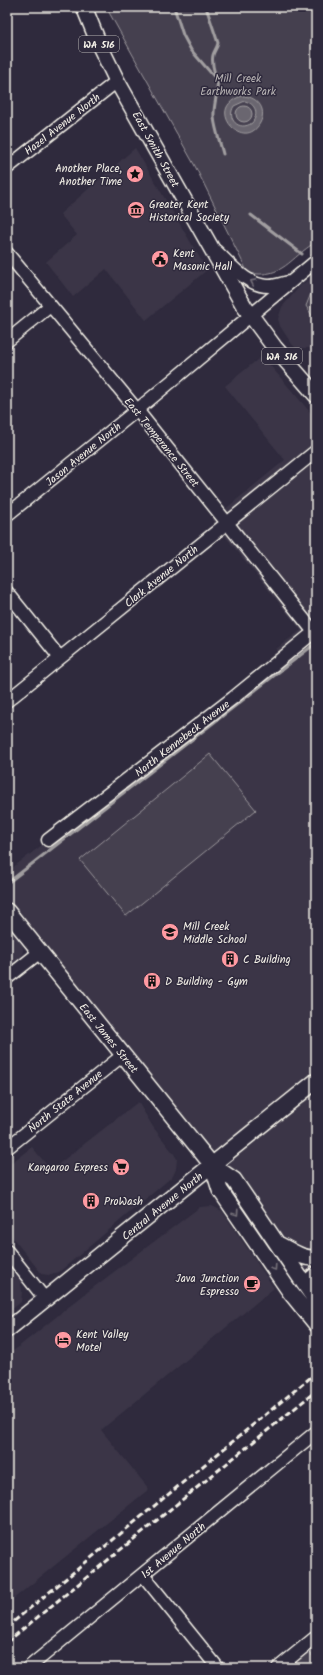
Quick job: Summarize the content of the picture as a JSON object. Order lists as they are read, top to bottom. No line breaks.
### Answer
{"streets":{"main road":["WA 516","East Smith Street","East James Street","Central Avenue North"],"street":["Hazel Avenue North","East Temperance Street","Jason Avenue North","Clark Avenue North","North Kennebeck Avenue","North State Avenue","1st Avenue North"]},"crossings":[["WA 516","Hazel Avenue North"],["WA 516","East Smith Street"],["Hazel Avenue North","East Smith Street"],["East Smith Street","Jason Avenue North"],["East Temperance Street","Jason Avenue North"],["East Temperance Street","Clark Avenue North"],["East Temperance Street","North Kennebeck Avenue"],["East James Street","North State Avenue"],["East James Street","Central Avenue North"]],"parks":["Mill Creek Earthworks Park"],"places":{"place":["Another Place, Another Time"],"museum":["Greater Kent Historical Society"],"public building":["Kent Masonic Hall"],"school or university":["Mill Creek Middle School"],"building":["C Building","D Building - Gym","ProWash"],"supermarket":["Kangaroo Express"],"cafe":["Java Junction Espresso"],"hotel":["Kent Valley Motel"]}}
